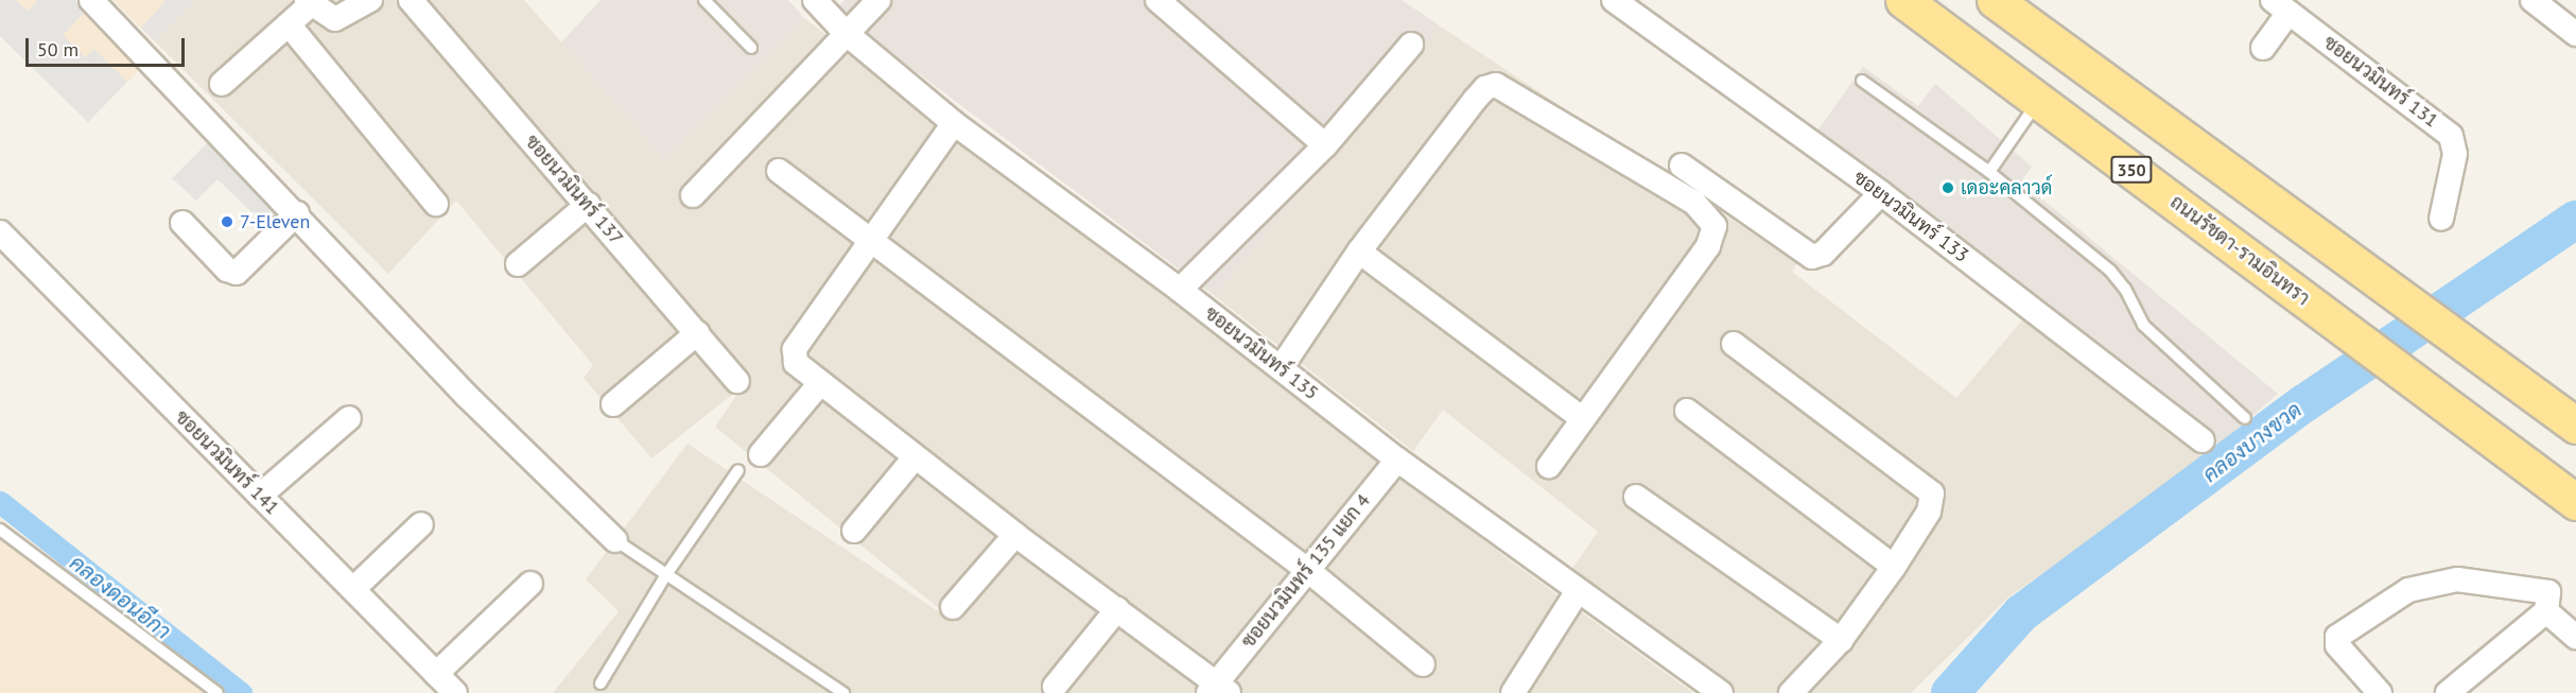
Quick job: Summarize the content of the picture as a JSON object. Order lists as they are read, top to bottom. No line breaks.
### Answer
{"streets":{"main road":["350","ถนนรัชดา-รามอินทรา"],"street":["ซอยนวมินทร์ 131","ซอยนวมินทร์ 137","ซอยนวมินทร์ 133","ซอยนวมินทร์ 135","ซอยนวมินทร์ 141","ซอยนวมินทร์ 135 แยก 4"]},"crossings":[["ซอยนวมินทร์ 135","ซอยนวมินทร์ 135 แยก 4"]],"water":["คลองบางขวด","คลองดอนอีกา"],"places":["เดอะคลาวด์","7-Eleven"],"scale_bar":"50 m"}
